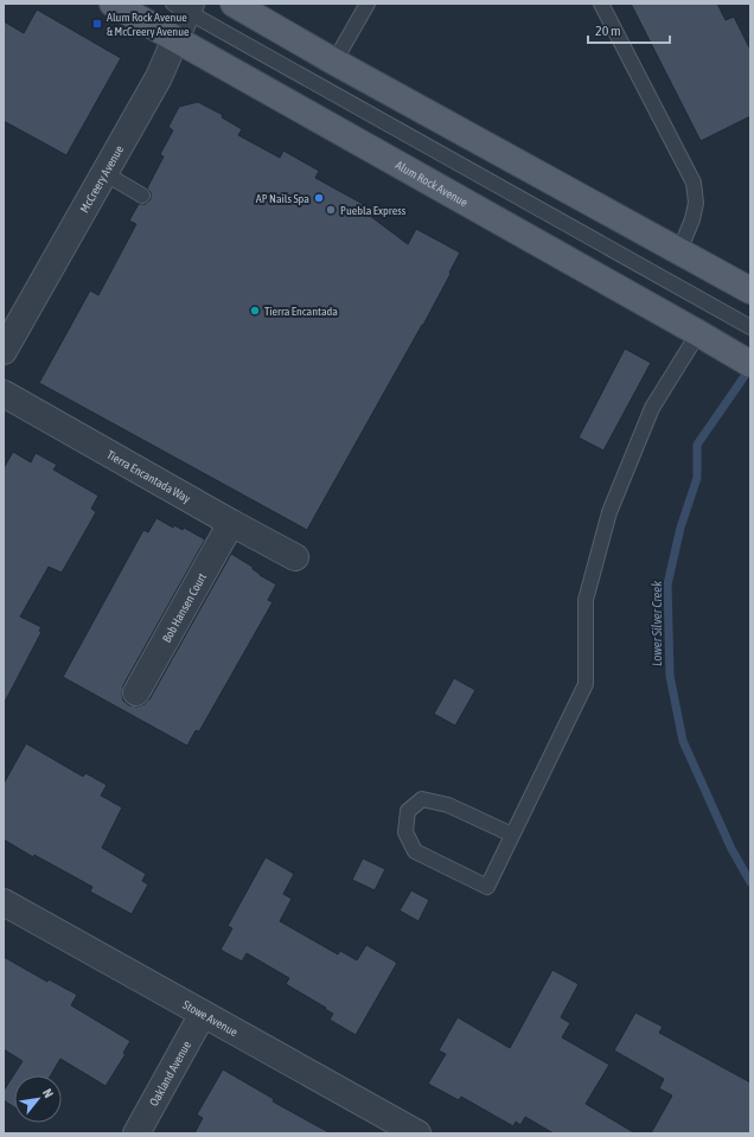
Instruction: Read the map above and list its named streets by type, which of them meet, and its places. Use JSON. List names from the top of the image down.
{
  "streets": {
    "main road": ["Alum Rock Avenue"],
    "street": [
      "McCreery Avenue",
      "Tierra Encantada Way",
      "Bob Hansen Court",
      "Stowe Avenue",
      "Oakland Avenue"
    ]
  },
  "crossings": [
    ["McCreery Avenue", "Alum Rock Avenue"],
    ["Tierra Encantada Way", "Bob Hansen Court"],
    ["Stowe Avenue", "Oakland Avenue"]
  ],
  "water": ["Lower Silver Creek"],
  "places": {
    "transit": ["Alum Rock Avenue & McCreery Avenue"],
    "other": ["AP Nails Spa", "Puebla Express", "Tierra Encantada"]
  },
  "scale_bar": "20 m",
  "north": "top right"
}
